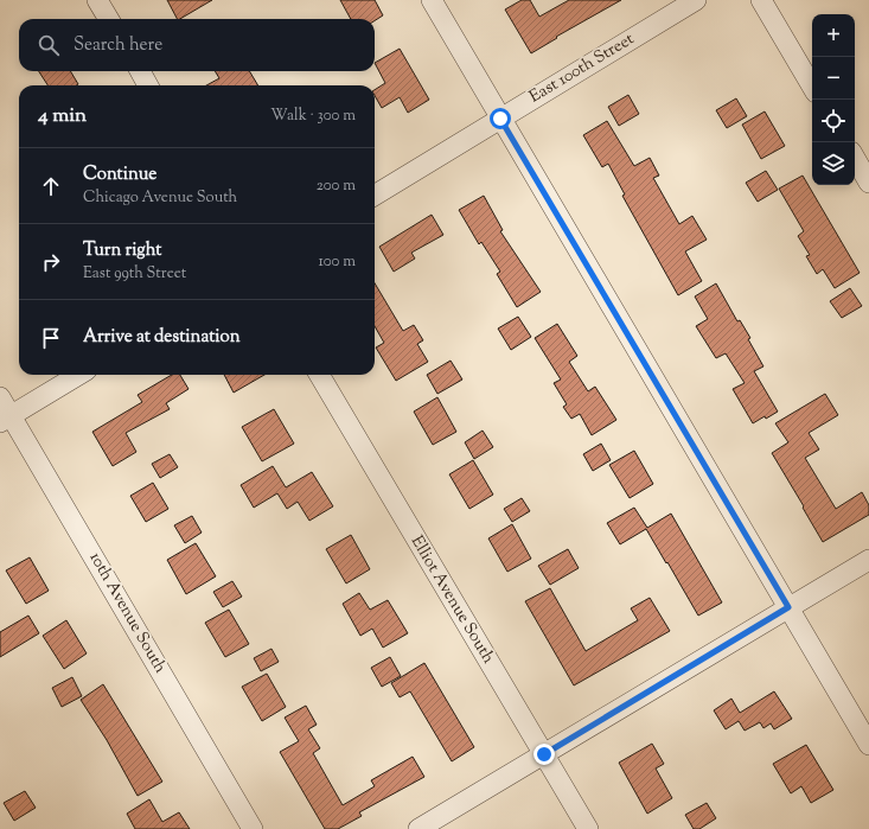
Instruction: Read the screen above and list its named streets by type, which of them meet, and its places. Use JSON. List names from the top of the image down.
{
  "streets": {
    "street": ["East 100th Street", "Elliot Avenue South", "10th Avenue South"]
  },
  "page": {
    "map_buttons": ["+", "−"],
    "search": "Search here",
    "heading": ["4 min", "Walk · 300 m"],
    "list": [
      ["Continue", "Chicago Avenue South", "200 m"],
      ["Turn right", "East 99th Street", "100 m"],
      "Arrive at destination"
    ]
  }
}
